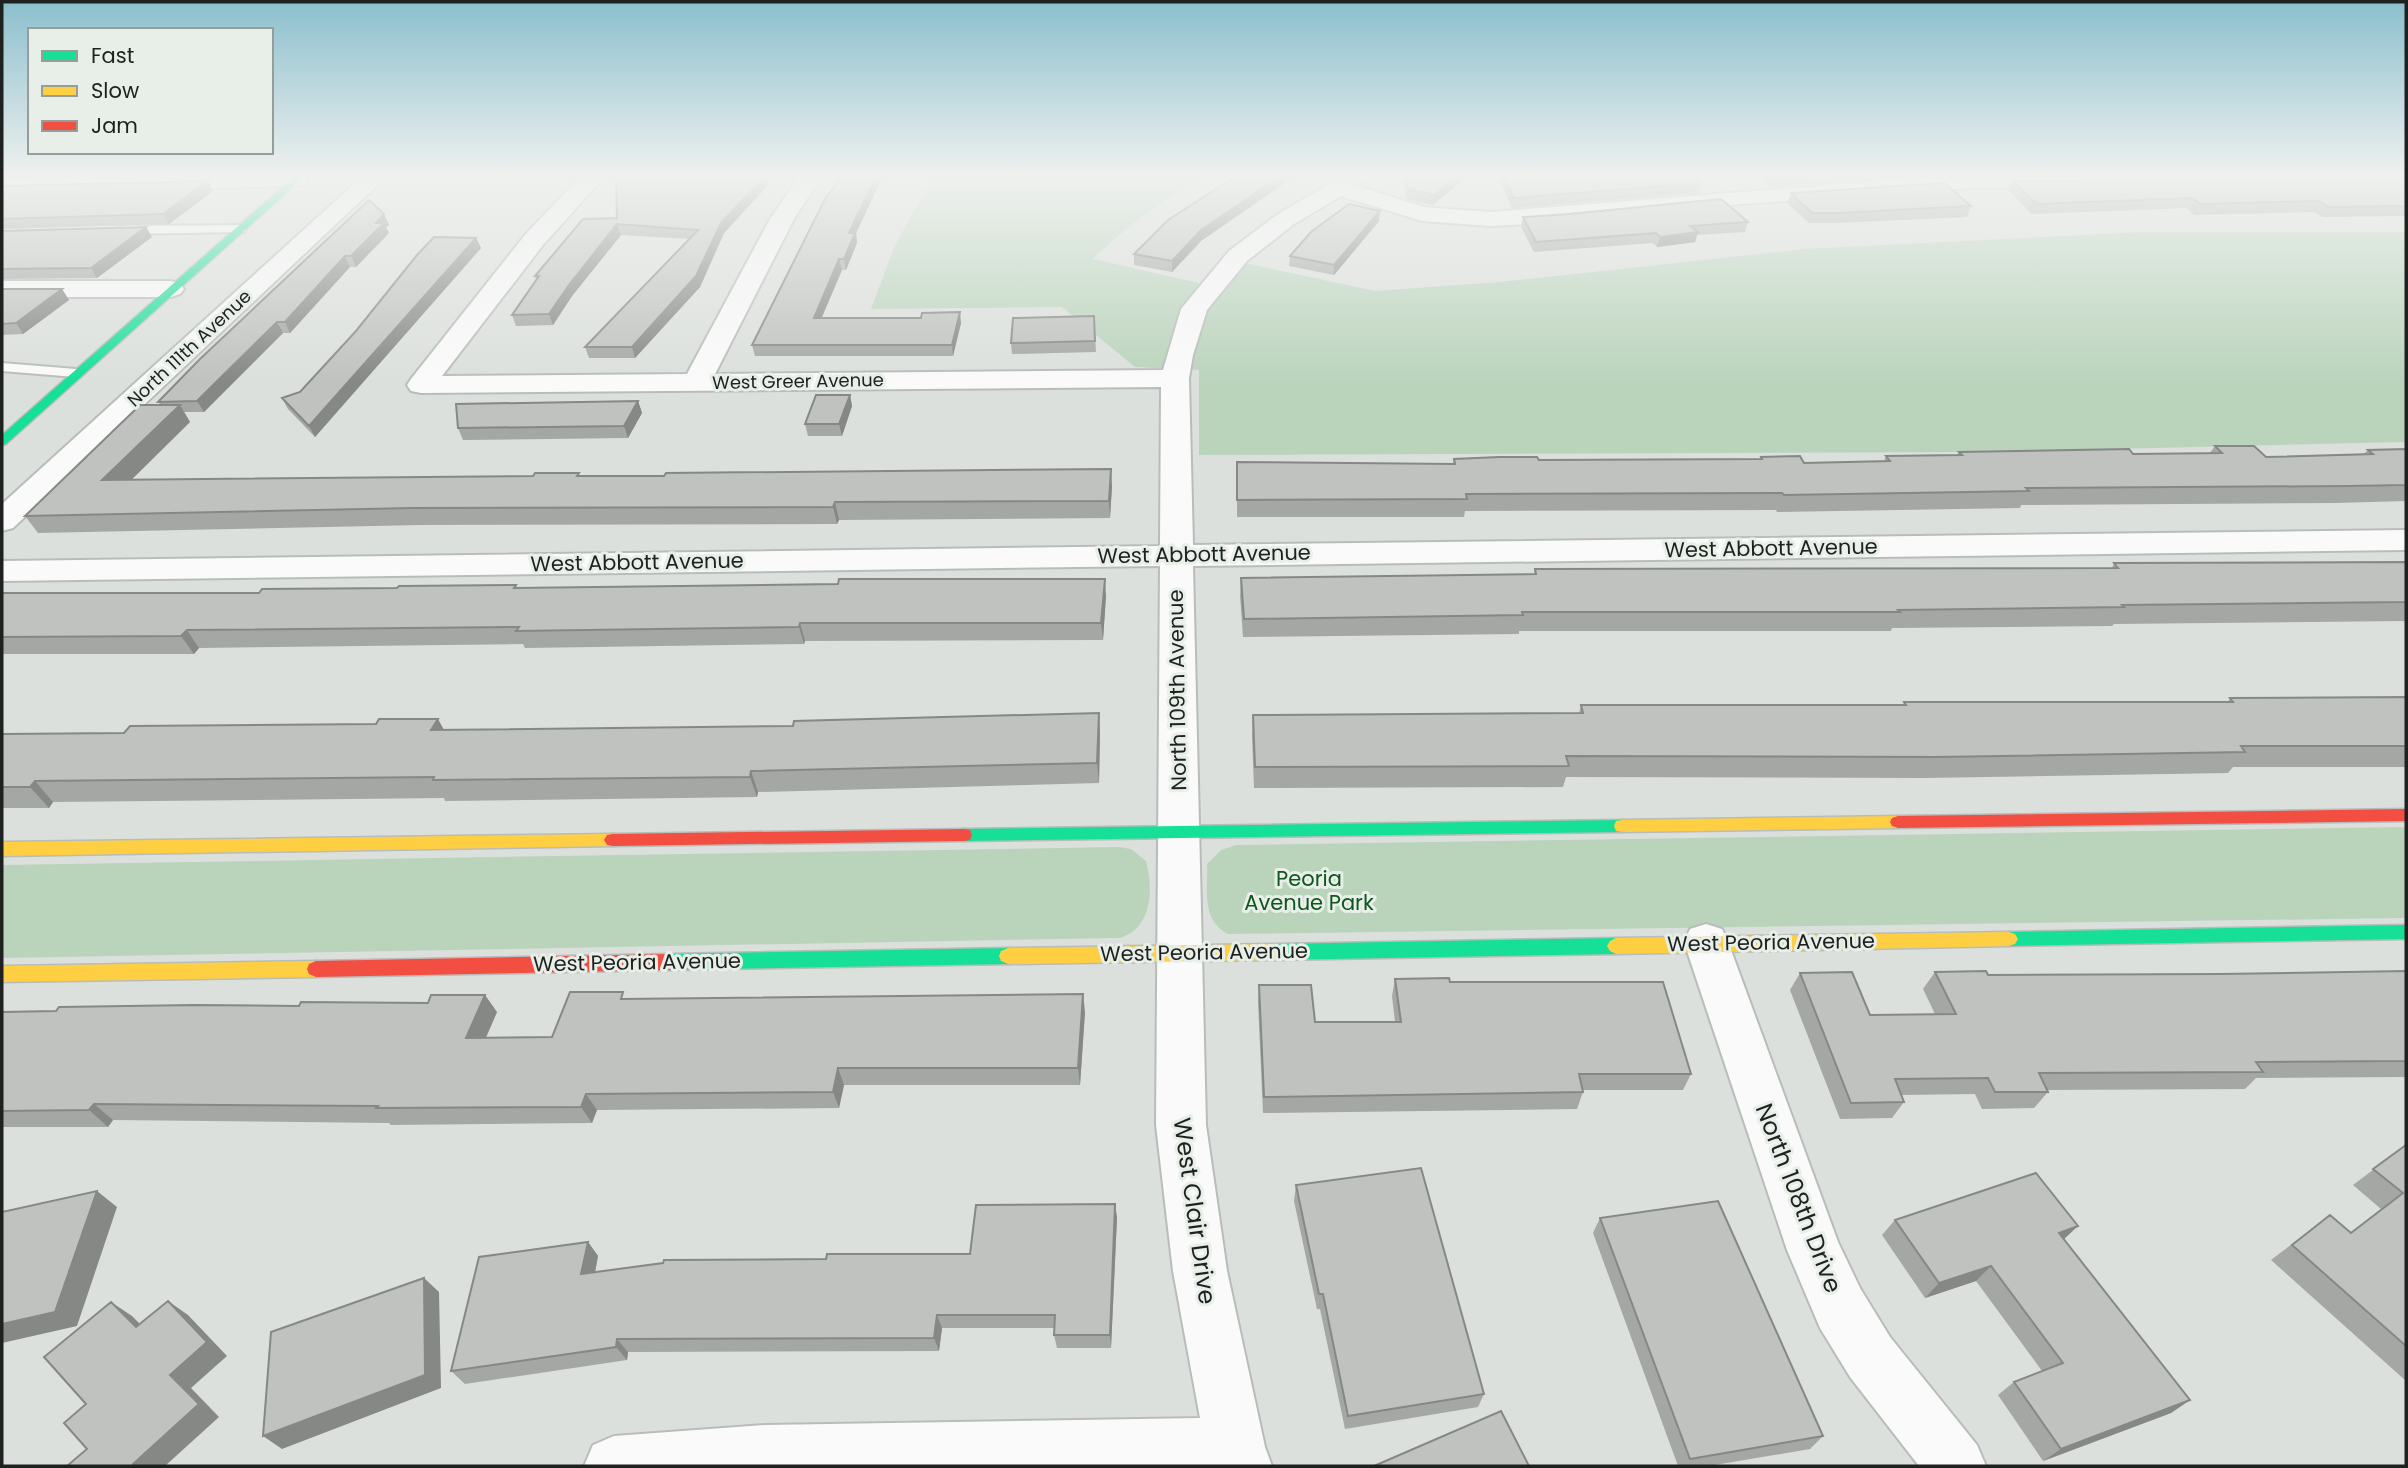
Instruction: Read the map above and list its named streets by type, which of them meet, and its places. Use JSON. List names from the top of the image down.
{
  "streets": {
    "street": [
      "North 111th Avenue",
      "West Greer Avenue",
      "West Abbott Avenue",
      "North 109th Avenue",
      "West Peoria Avenue",
      "North 108th Drive",
      "West Clair Drive"
    ]
  },
  "crossings": [
    ["West Greer Avenue", "North 109th Avenue"],
    ["West Abbott Avenue", "North 109th Avenue"],
    ["North 109th Avenue", "West Peoria Avenue"],
    ["North 109th Avenue", "West Clair Drive"],
    ["West Peoria Avenue", "North 108th Drive"],
    ["West Peoria Avenue", "West Clair Drive"]
  ],
  "parks": ["Peoria Avenue Park"],
  "legend": ["Fast", "Slow", "Jam"]
}
